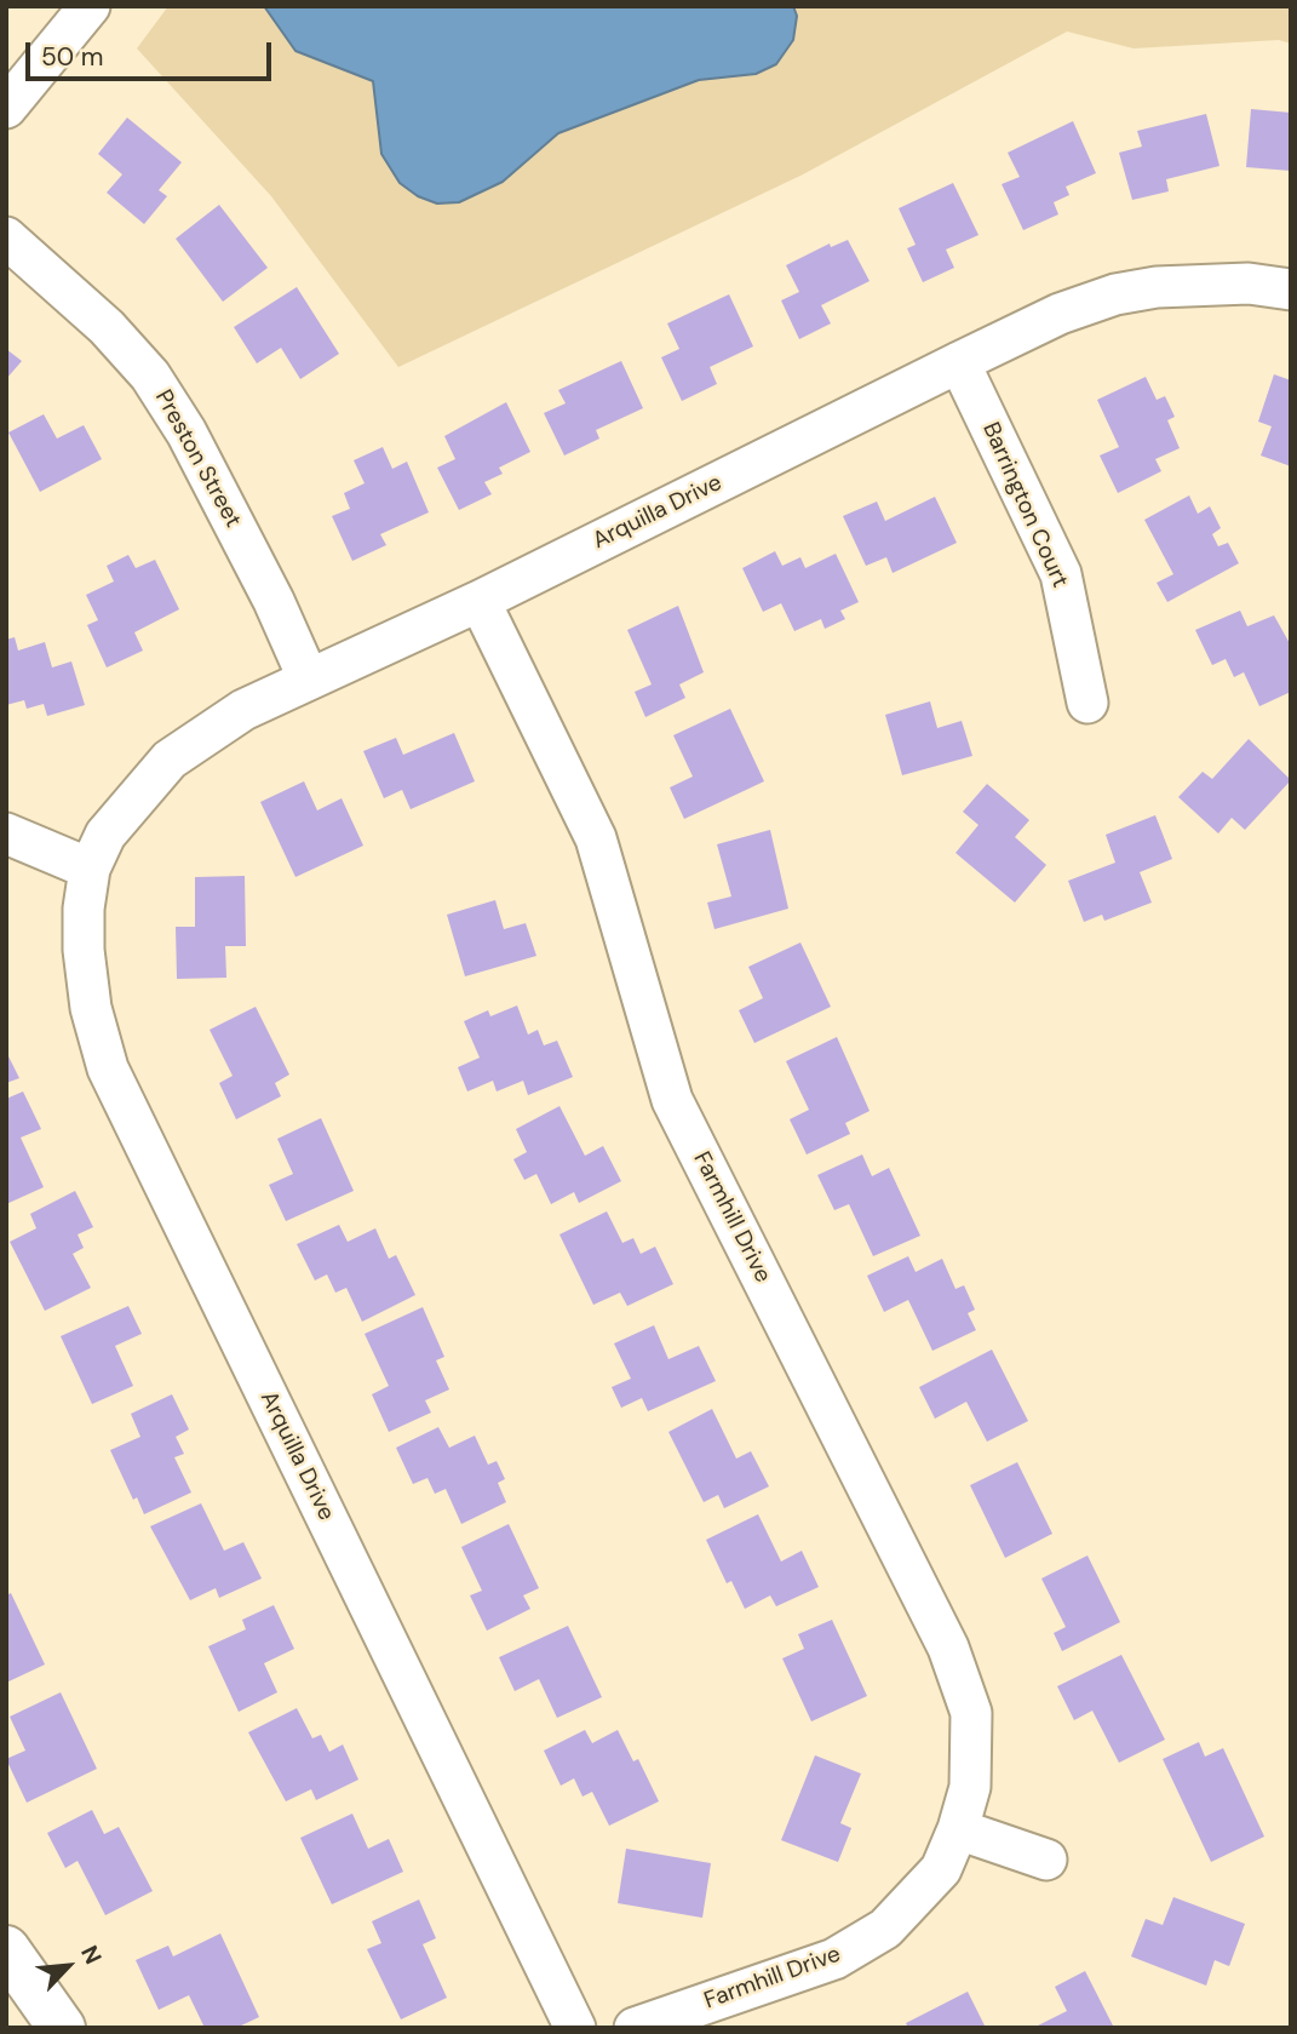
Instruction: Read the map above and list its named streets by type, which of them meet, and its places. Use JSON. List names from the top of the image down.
{
  "streets": {
    "street": [
      "Preston Street",
      "Barrington Court",
      "Arquilla Drive",
      "Farmhill Drive"
    ]
  },
  "crossings": [
    ["Preston Street", "Arquilla Drive"],
    ["Barrington Court", "Arquilla Drive"],
    ["Arquilla Drive", "Farmhill Drive"]
  ],
  "scale_bar": "50 m",
  "north": "top right"
}
